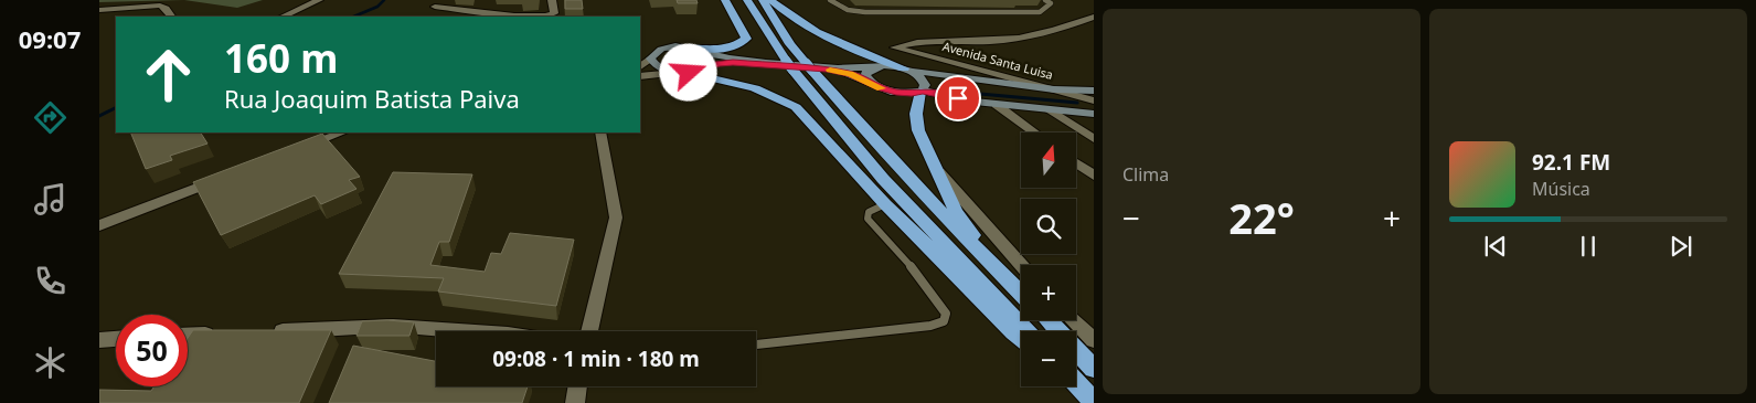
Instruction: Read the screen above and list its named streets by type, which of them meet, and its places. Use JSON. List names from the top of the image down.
{
  "streets": {
    "street": ["Avenida Santa Luisa"]
  },
  "north": "top",
  "page": {
    "tabs": "09:07",
    "tile": "Clima",
    "turn": ["160 m", "Rua Joaquim Batista Paiva"],
    "map_buttons": ["+", "−"],
    "song": ["92.1 FM", "Música"],
    "heat": ["−", "22°", "+"],
    "limit": "50",
    "trip": "09:08 · 1 min · 180 m"
  }
}
